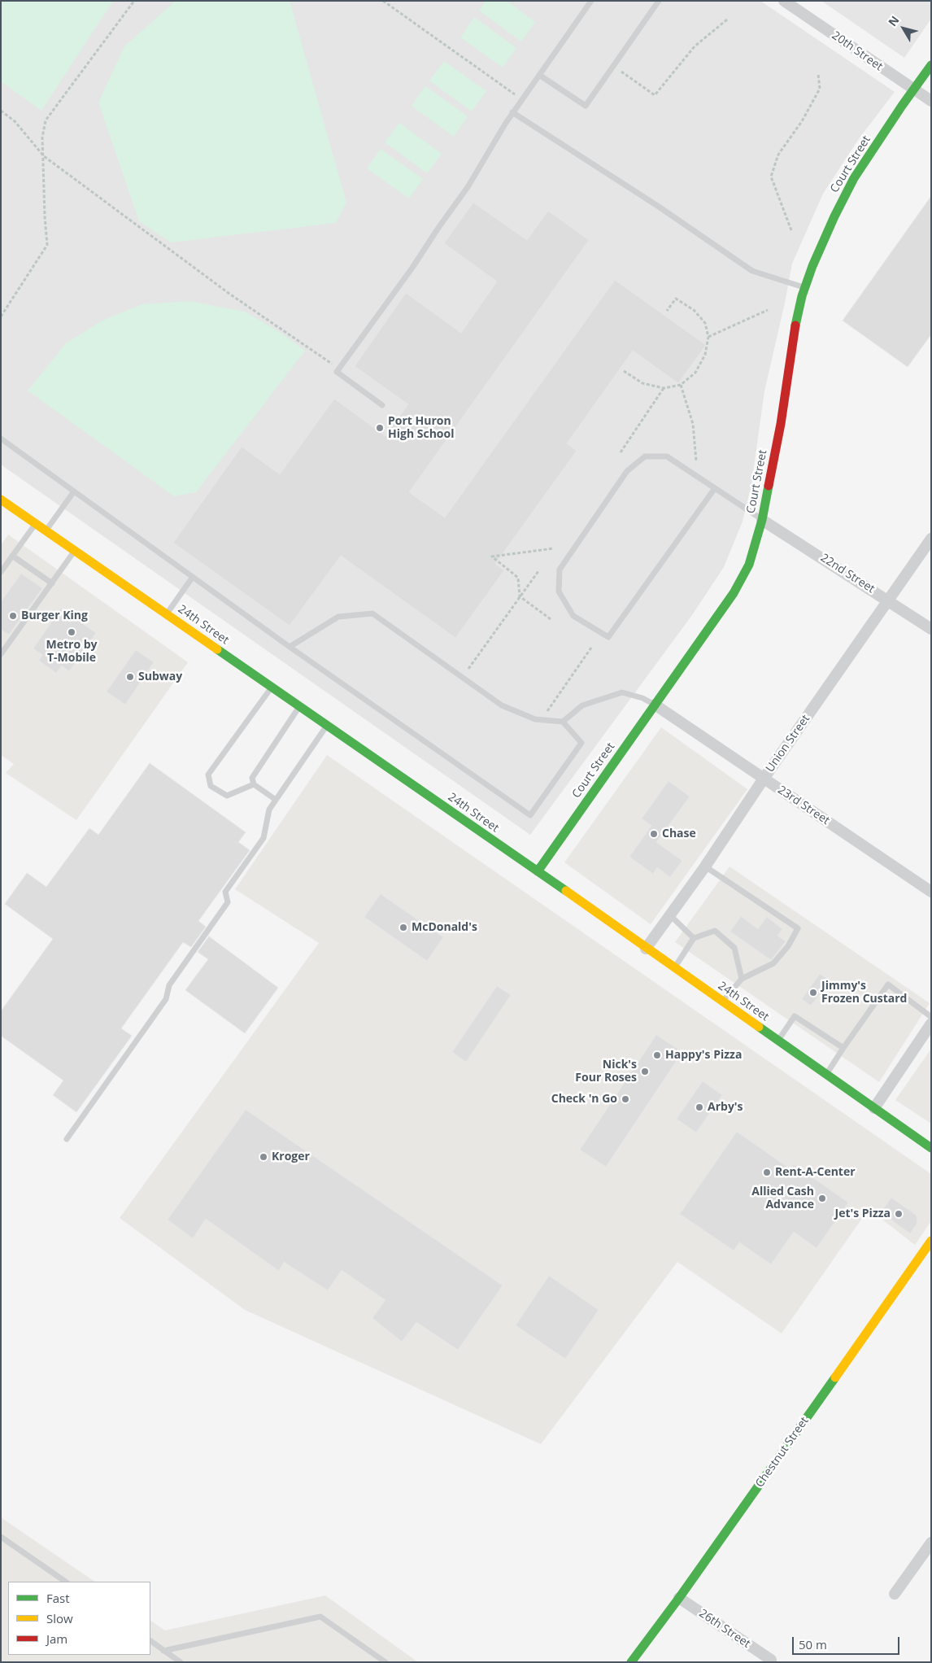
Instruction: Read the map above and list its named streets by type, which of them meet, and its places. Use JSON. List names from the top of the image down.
{
  "streets": {
    "street": [
      "20th Street",
      "Court Street",
      "22nd Street",
      "24th Street",
      "Union Street",
      "23rd Street",
      "Chestnut Street",
      "26th Street"
    ]
  },
  "crossings": [
    ["20th Street", "Court Street"],
    ["Court Street", "22nd Street"],
    ["Court Street", "24th Street"],
    ["Court Street", "23rd Street"],
    ["22nd Street", "Union Street"],
    ["24th Street", "Union Street"],
    ["Union Street", "23rd Street"],
    ["Chestnut Street", "26th Street"]
  ],
  "places": [
    "Port Huron High School",
    "Burger King",
    "Metro by T-Mobile",
    "Subway",
    "Chase",
    "McDonald's",
    "Jimmy's Frozen Custard",
    "Happy's Pizza",
    "Nick's Four Roses",
    "Check 'n Go",
    "Arby's",
    "Kroger",
    "Rent-A-Center",
    "Allied Cash Advance",
    "Jet's Pizza"
  ],
  "legend": ["Fast", "Slow", "Jam"],
  "scale_bar": "50 m",
  "north": "top left"
}
